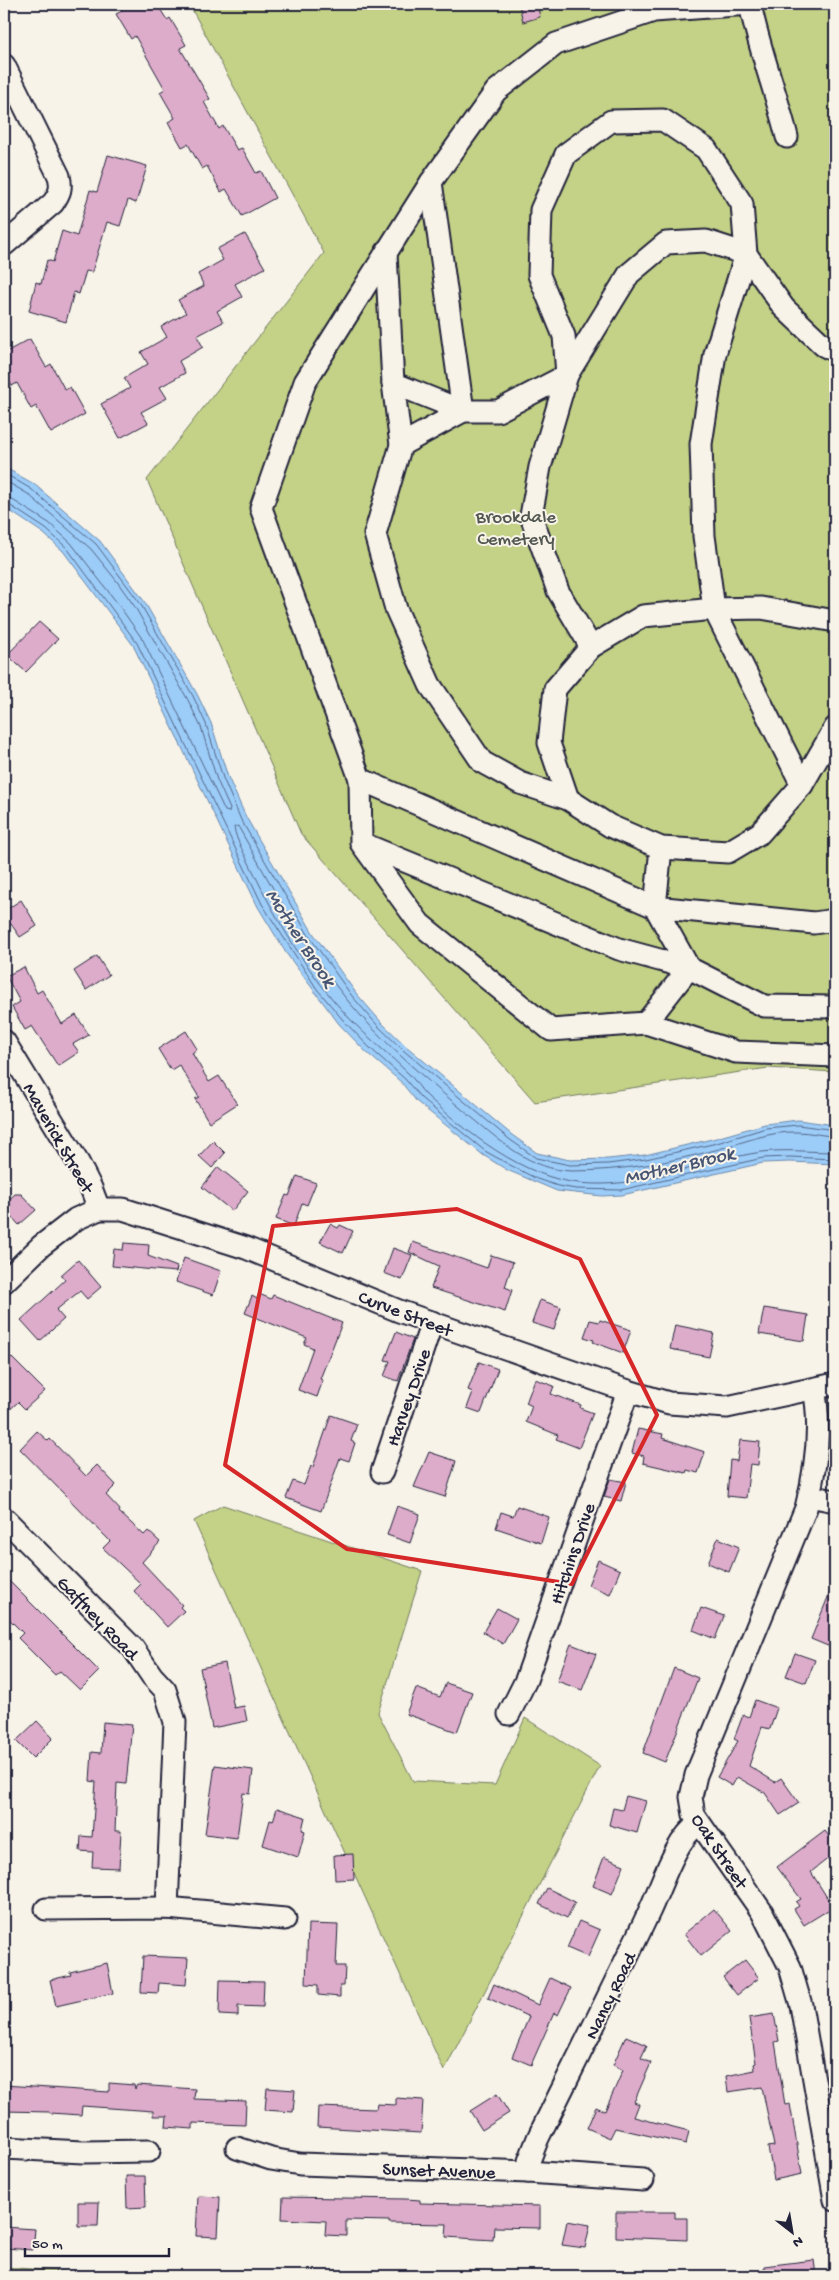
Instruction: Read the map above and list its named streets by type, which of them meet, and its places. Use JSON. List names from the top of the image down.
{
  "streets": {
    "street": [
      "Maverick Street",
      "Curve Street",
      "Harvey Drive",
      "Hitchins Drive",
      "Gaffney Road",
      "Oak Street",
      "Nancy Road",
      "Sunset Avenue"
    ]
  },
  "crossings": [
    ["Maverick Street", "Curve Street"],
    ["Curve Street", "Harvey Drive"],
    ["Curve Street", "Hitchins Drive"],
    ["Curve Street", "Oak Street"],
    ["Oak Street", "Nancy Road"],
    ["Nancy Road", "Sunset Avenue"]
  ],
  "water": ["Mother Brook"],
  "parks": ["Brookdale Cemetery"],
  "scale_bar": "50 m",
  "north": "bottom right"
}
